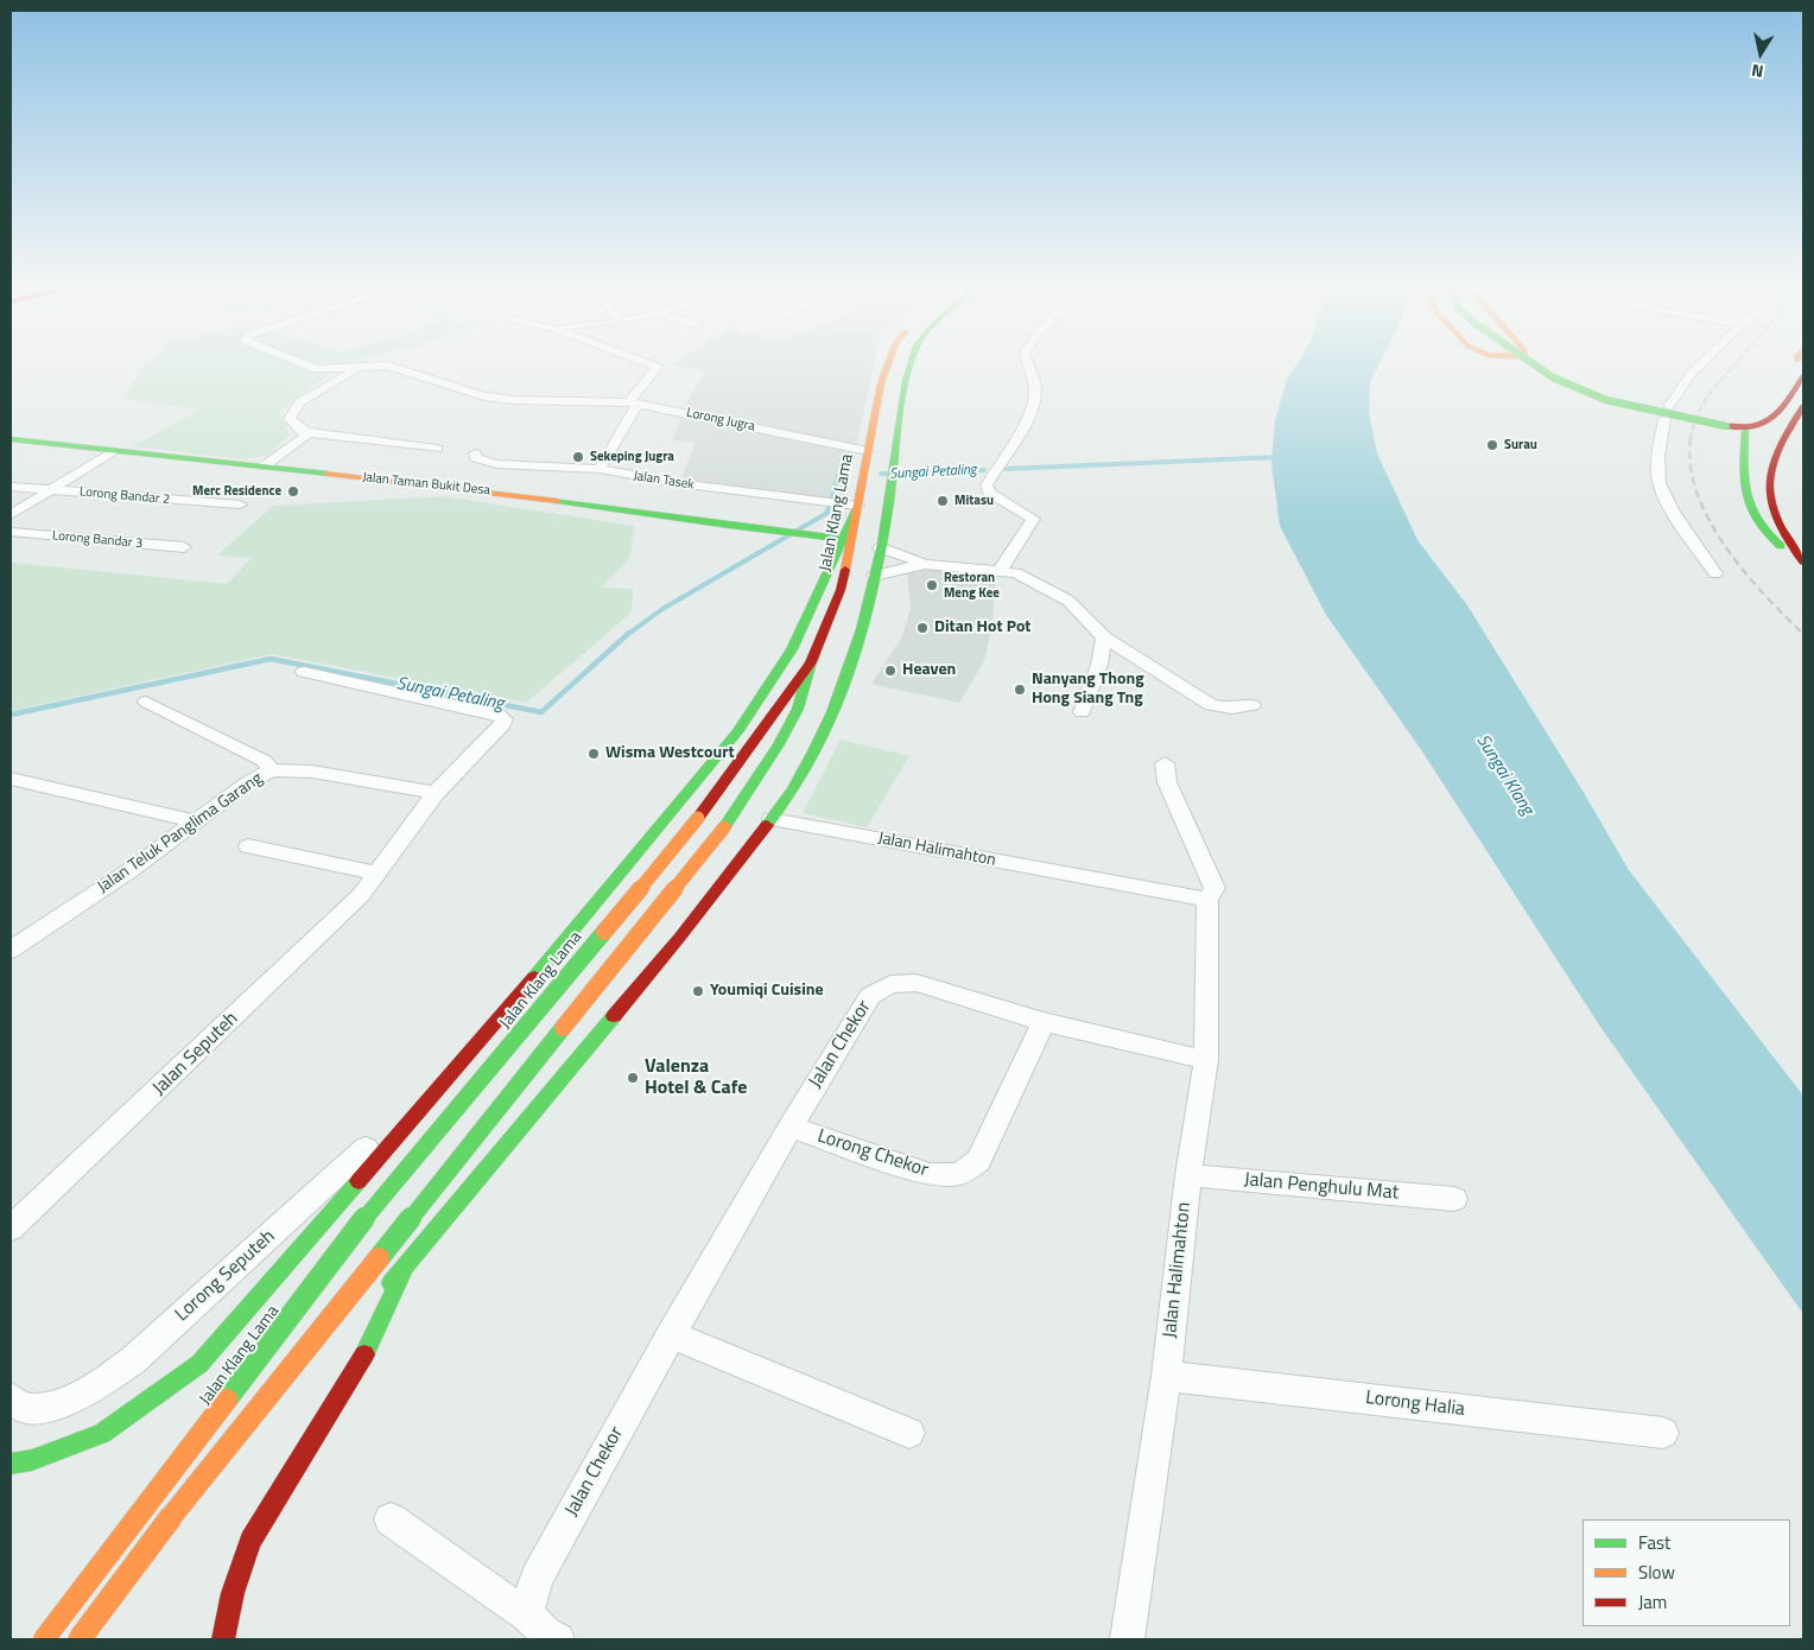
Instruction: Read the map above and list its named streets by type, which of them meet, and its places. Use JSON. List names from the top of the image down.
{
  "streets": {
    "main road": ["Jalan Taman Bukit Desa", "Jalan Klang Lama"],
    "street": [
      "Lorong Jugra",
      "Jalan Tasek",
      "Lorong Bandar 2",
      "Lorong Bandar 3",
      "Jalan Teluk Panglima Garang",
      "Jalan Halimahton",
      "Jalan Chekor",
      "Jalan Seputeh",
      "Lorong Chekor",
      "Jalan Penghulu Mat",
      "Lorong Seputeh",
      "Lorong Halia"
    ]
  },
  "crossings": [
    ["Lorong Jugra", "Jalan Klang Lama"],
    ["Jalan Tasek", "Jalan Klang Lama"],
    ["Jalan Teluk Panglima Garang", "Jalan Seputeh"],
    ["Jalan Halimahton", "Jalan Chekor"],
    ["Jalan Halimahton", "Jalan Penghulu Mat"],
    ["Jalan Halimahton", "Lorong Halia"],
    ["Jalan Chekor", "Lorong Chekor"]
  ],
  "water": ["Sungai Petaling", "Sungai Klang"],
  "places": [
    "Surau",
    "Sekeping Jugra",
    "Merc Residence",
    "Mitasu",
    "Restoran Meng Kee",
    "Ditan Hot Pot",
    "Heaven",
    "Nanyang Thong Hong Siang Tng",
    "Wisma Westcourt",
    "Youmiqi Cuisine",
    "Valenza Hotel & Cafe"
  ],
  "legend": ["Fast", "Slow", "Jam"],
  "north": "bottom"
}
